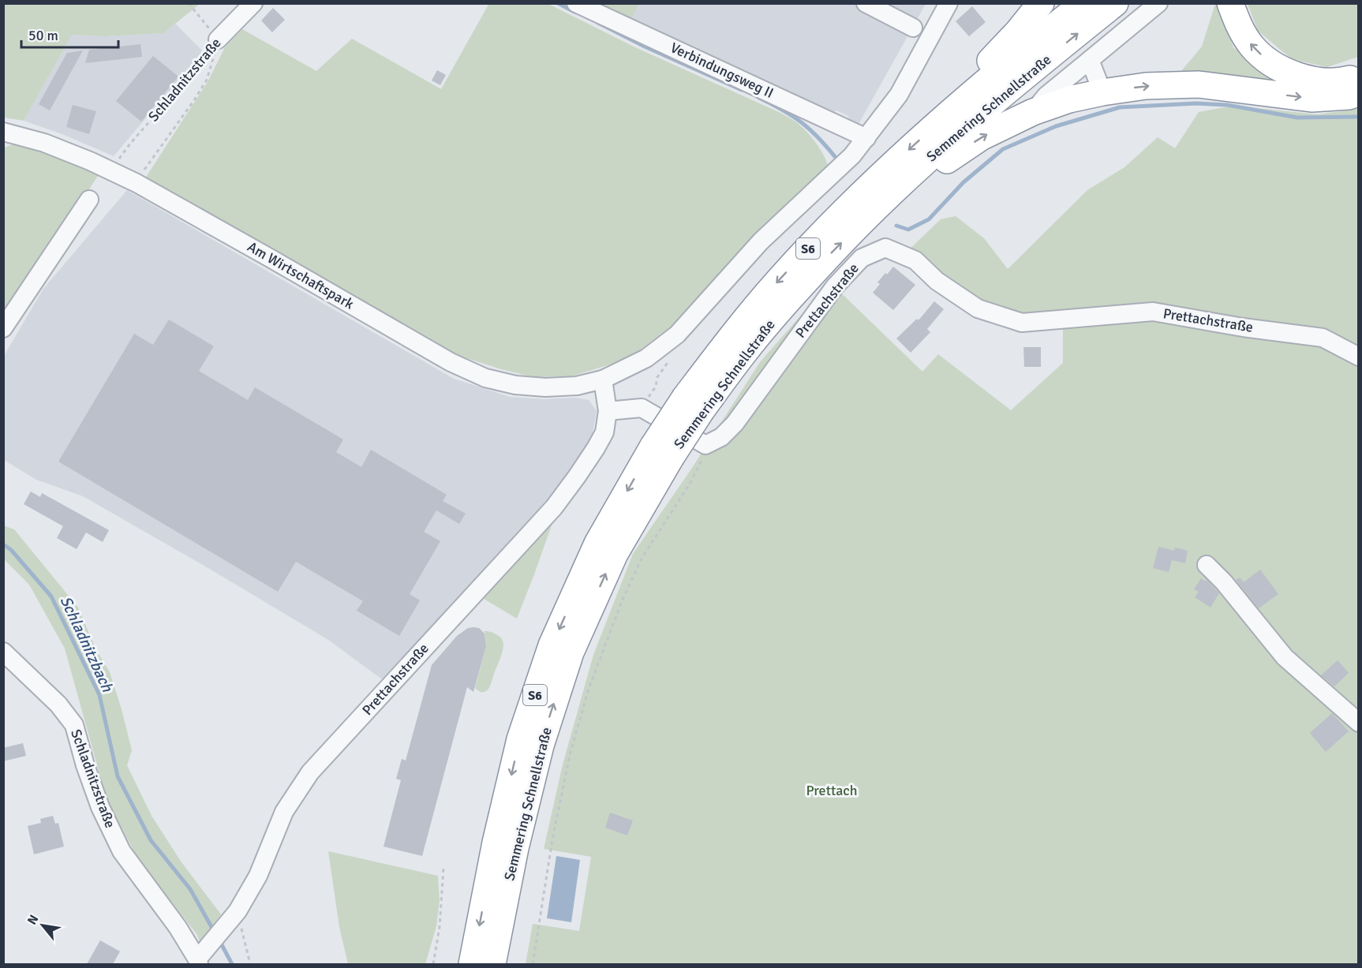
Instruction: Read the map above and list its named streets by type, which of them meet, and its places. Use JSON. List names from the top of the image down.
{
  "streets": {
    "highway": ["Semmering Schnellstraße", "S6"],
    "street": [
      "Verbindungsweg II",
      "Schladnitzstraße",
      "Am Wirtschaftspark",
      "Prettachstraße"
    ]
  },
  "crossings": [
    ["Schladnitzstraße", "Prettachstraße"],
    ["Am Wirtschaftspark", "Prettachstraße"]
  ],
  "water": ["Schladnitzbach"],
  "parks": ["Prettach"],
  "scale_bar": "50 m",
  "north": "top left"
}
